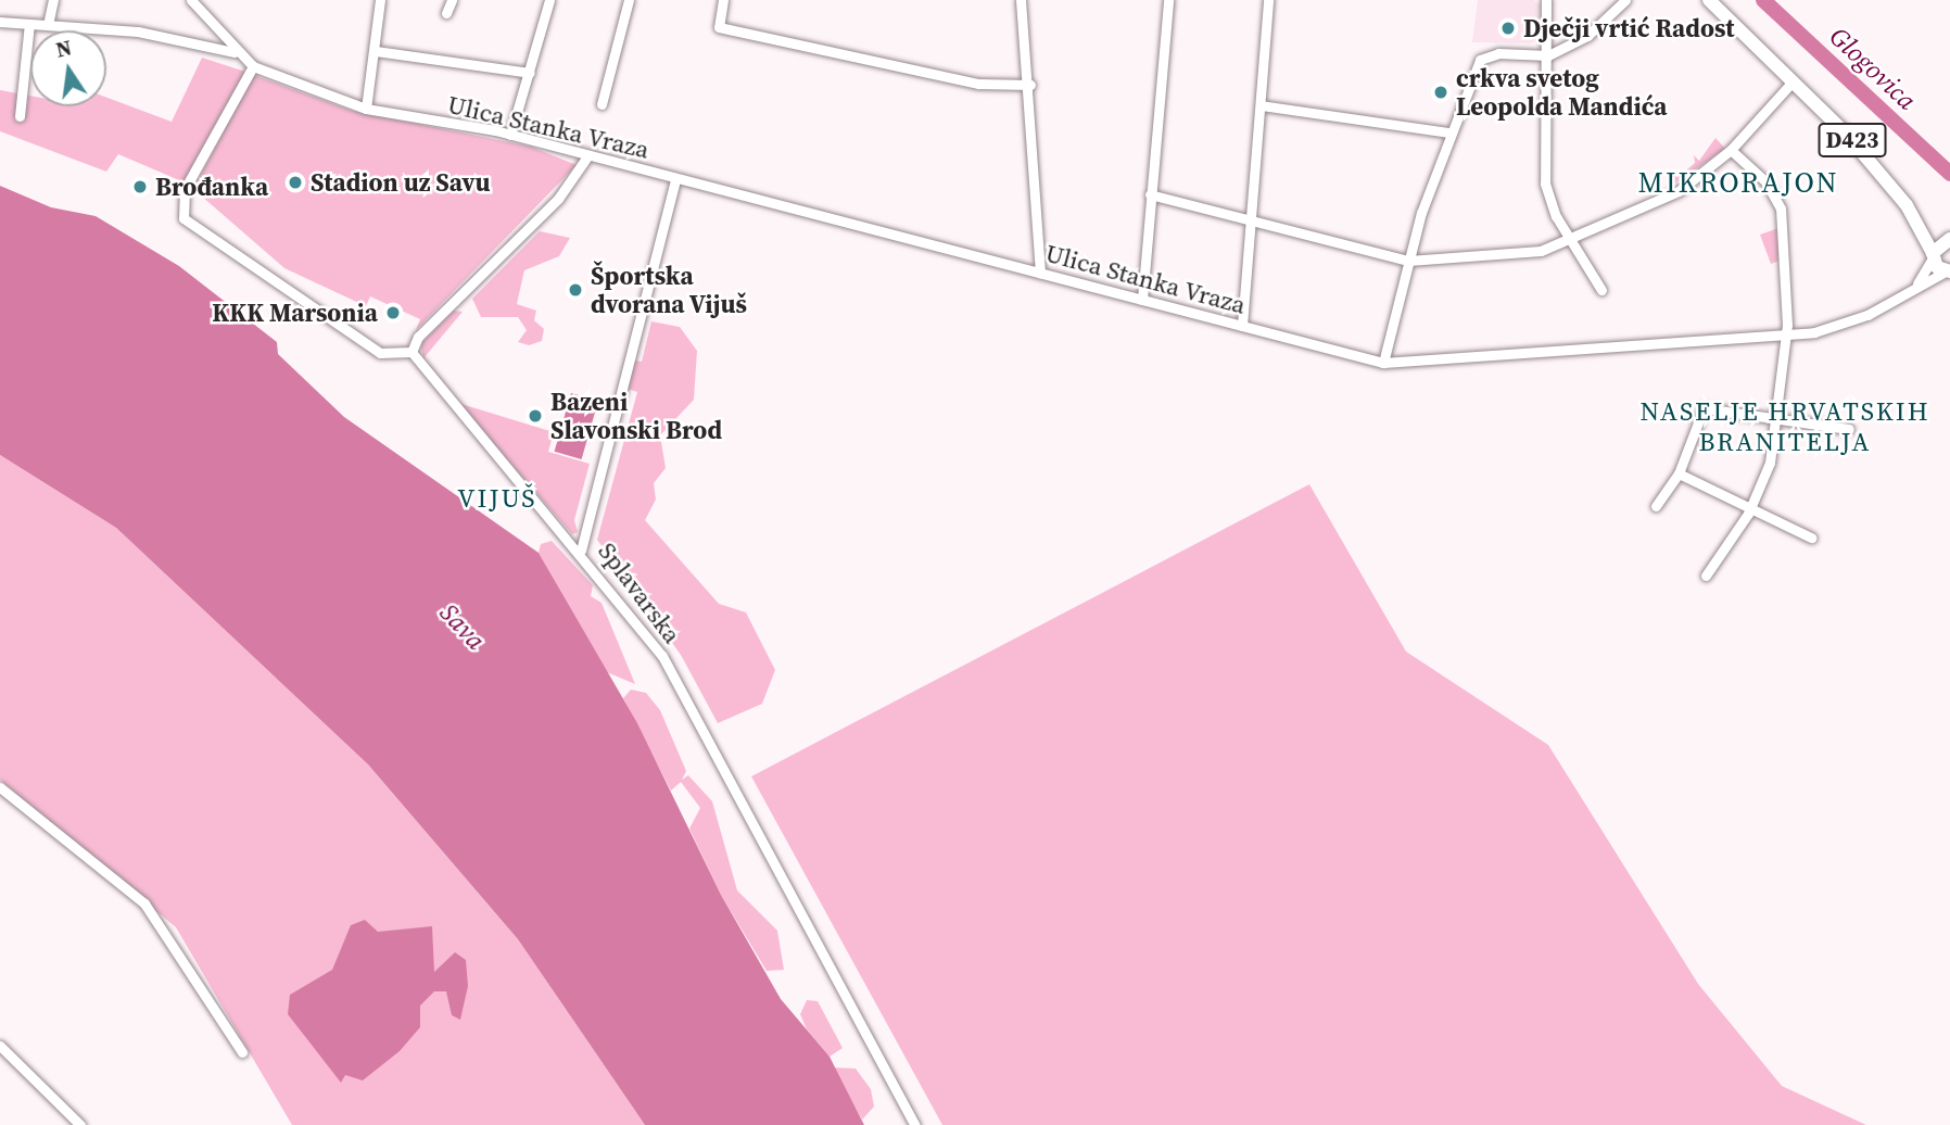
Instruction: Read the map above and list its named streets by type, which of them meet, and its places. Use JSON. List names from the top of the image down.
{
  "streets": {
    "main road": ["D423"],
    "street": ["Ulica Stanka Vraza", "Splavarska"]
  },
  "crossings": [
    ["Ulica Stanka Vraza", "D423"]
  ],
  "districts": ["MIKRORAJON", "NASELJE HRVATSKIH BRANITELJA", "VIJUŠ"],
  "water": ["Glogovica", "Sava"],
  "places": [
    "Dječji vrtić Radost",
    "crkva svetog Leopolda Mandića",
    "Stadion uz Savu",
    "Brođanka",
    "Športska dvorana Vijuš",
    "KKK Marsonia",
    "Bazeni Slavonski Brod"
  ],
  "north": "top"
}
